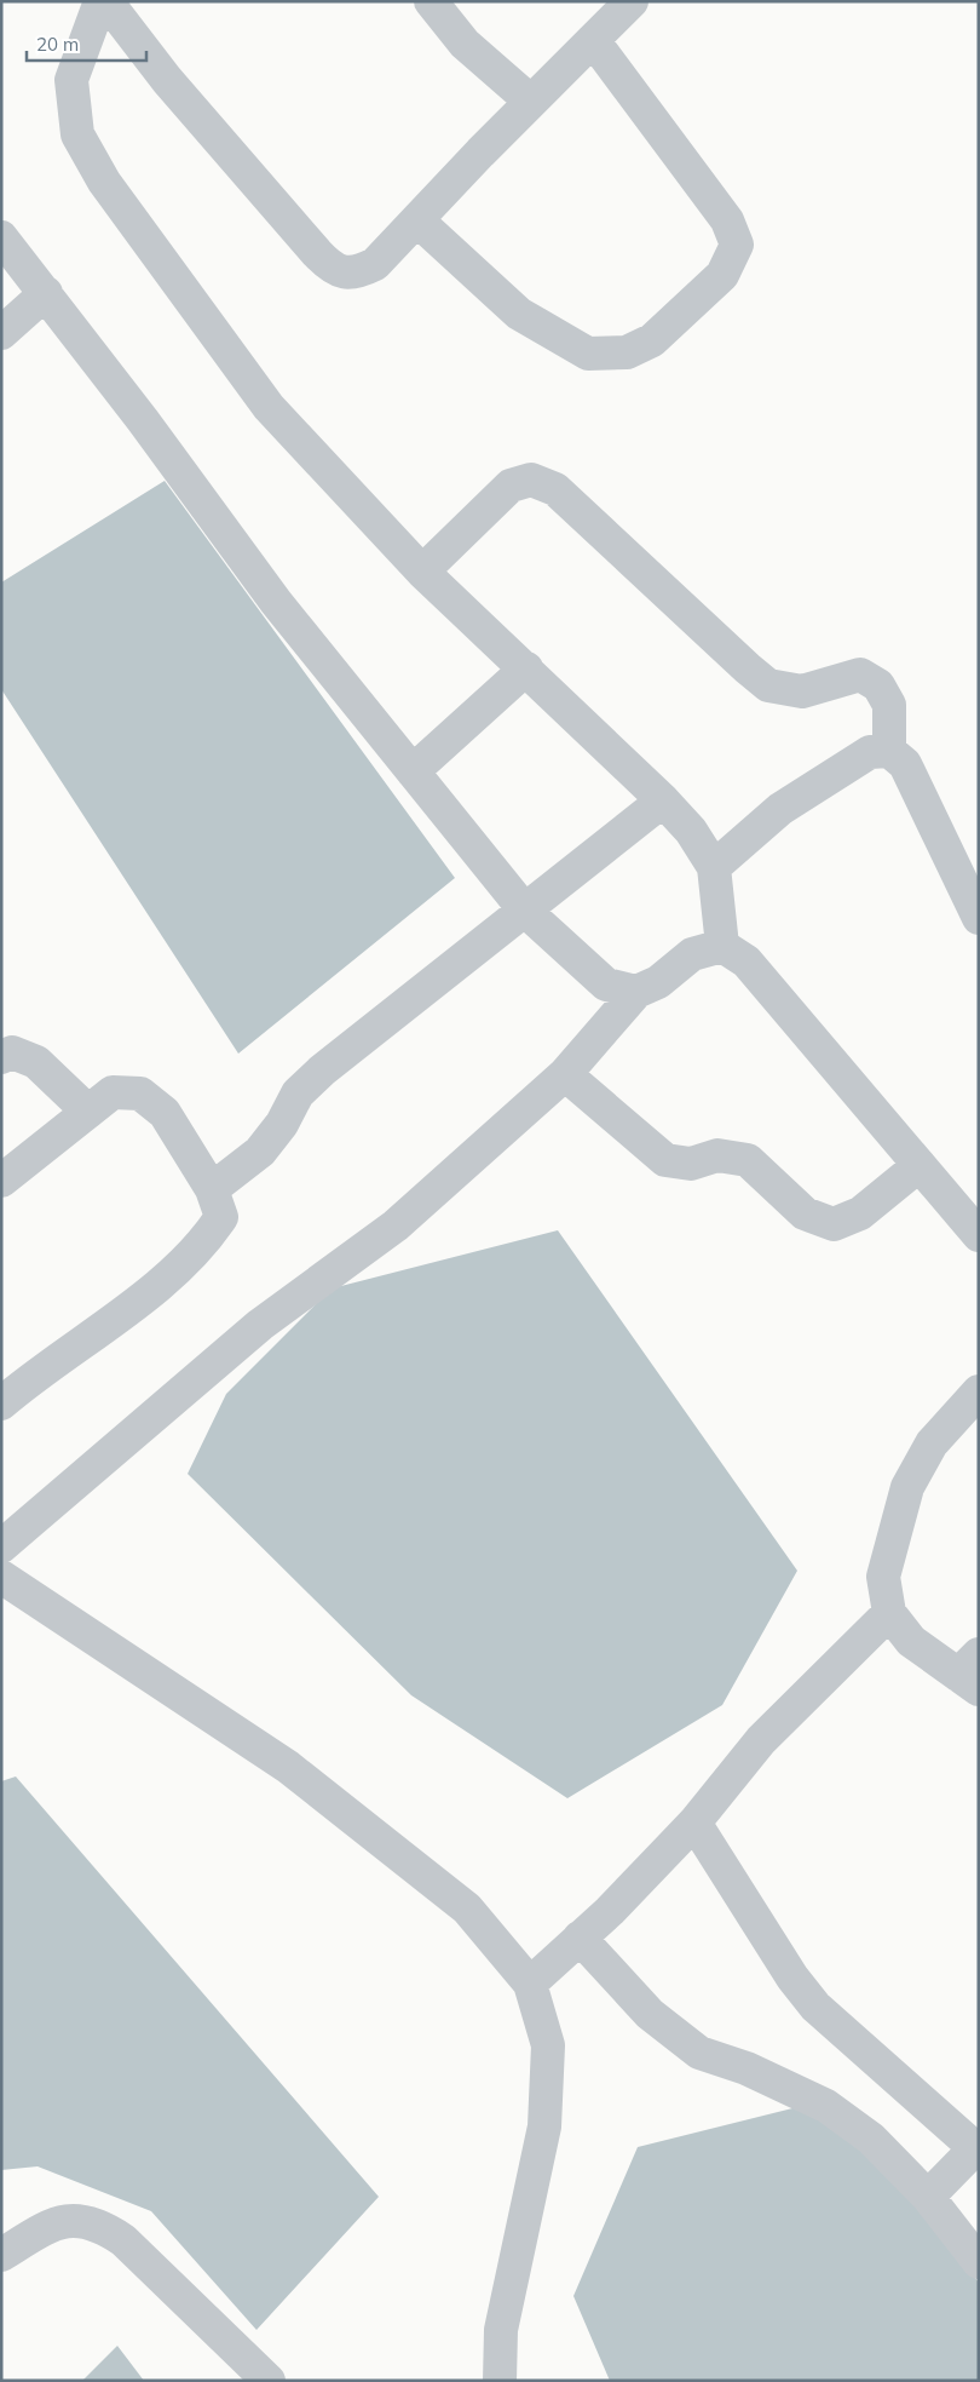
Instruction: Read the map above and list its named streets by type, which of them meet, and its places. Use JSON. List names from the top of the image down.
{
  "scale_bar": "20 m"
}
